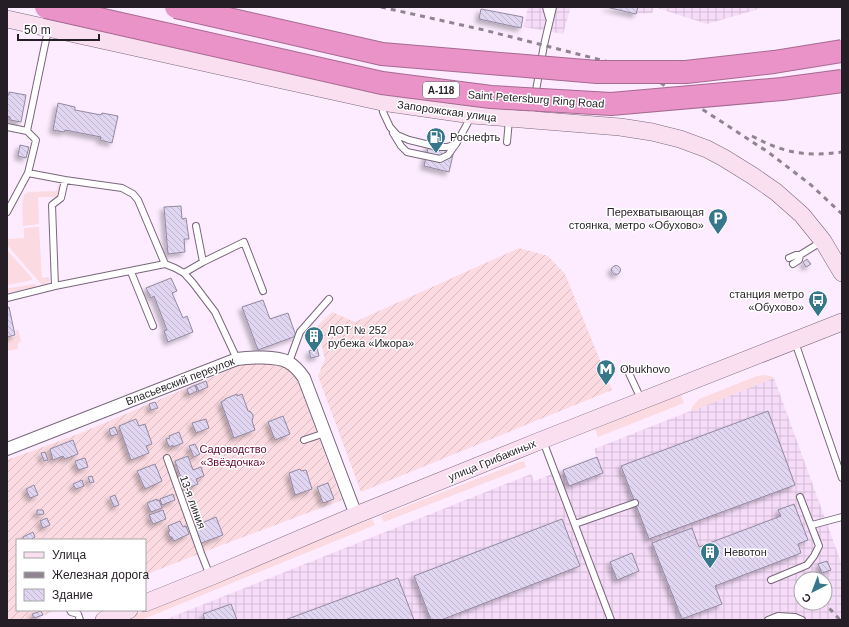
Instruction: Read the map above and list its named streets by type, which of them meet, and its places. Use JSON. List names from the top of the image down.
{
  "streets": {
    "highway": ["А-118", "Saint Petersburg Ring Road"],
    "street": ["Запорожская улица", "Власьевский переулок", "улица Грибакиных"],
    "lane": ["13-я линия"]
  },
  "crossings": [
    ["улица Грибакиных", "13-я линия"]
  ],
  "parks": ["Садоводство «Звёздочка»"],
  "places": {
    "fuel station": ["Роснефть"],
    "parking": ["Перехватывающая стоянка, метро «Обухово»"],
    "bus stop": ["станция метро «Обухово»"],
    "building": ["ДОТ № 252 рубежа «Ижора»", "Невотон"],
    "metro station": ["Obukhovo"]
  },
  "legend": ["Улица", "Железная дорога", "Здание"],
  "scale_bar": "50 m",
  "north": "bottom left"
}
